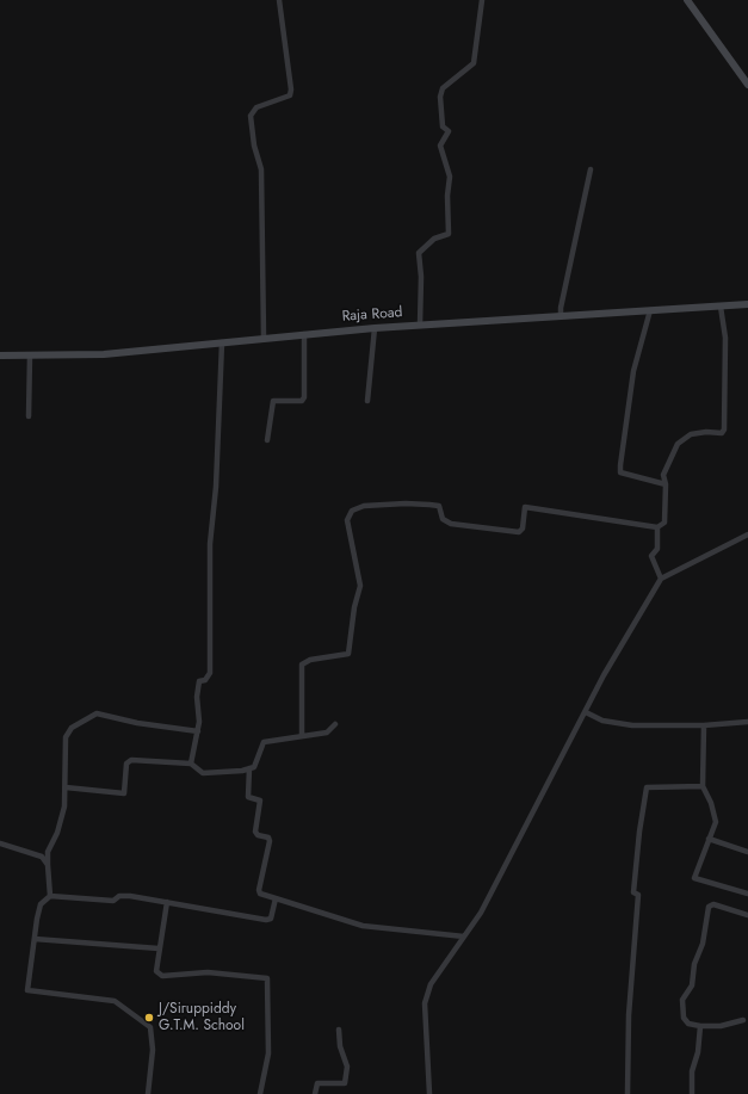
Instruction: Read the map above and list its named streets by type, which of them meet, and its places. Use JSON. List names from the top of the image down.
{
  "streets": {
    "street": ["Raja Road"]
  },
  "places": ["J/Siruppiddy G.T.M. School"]
}
